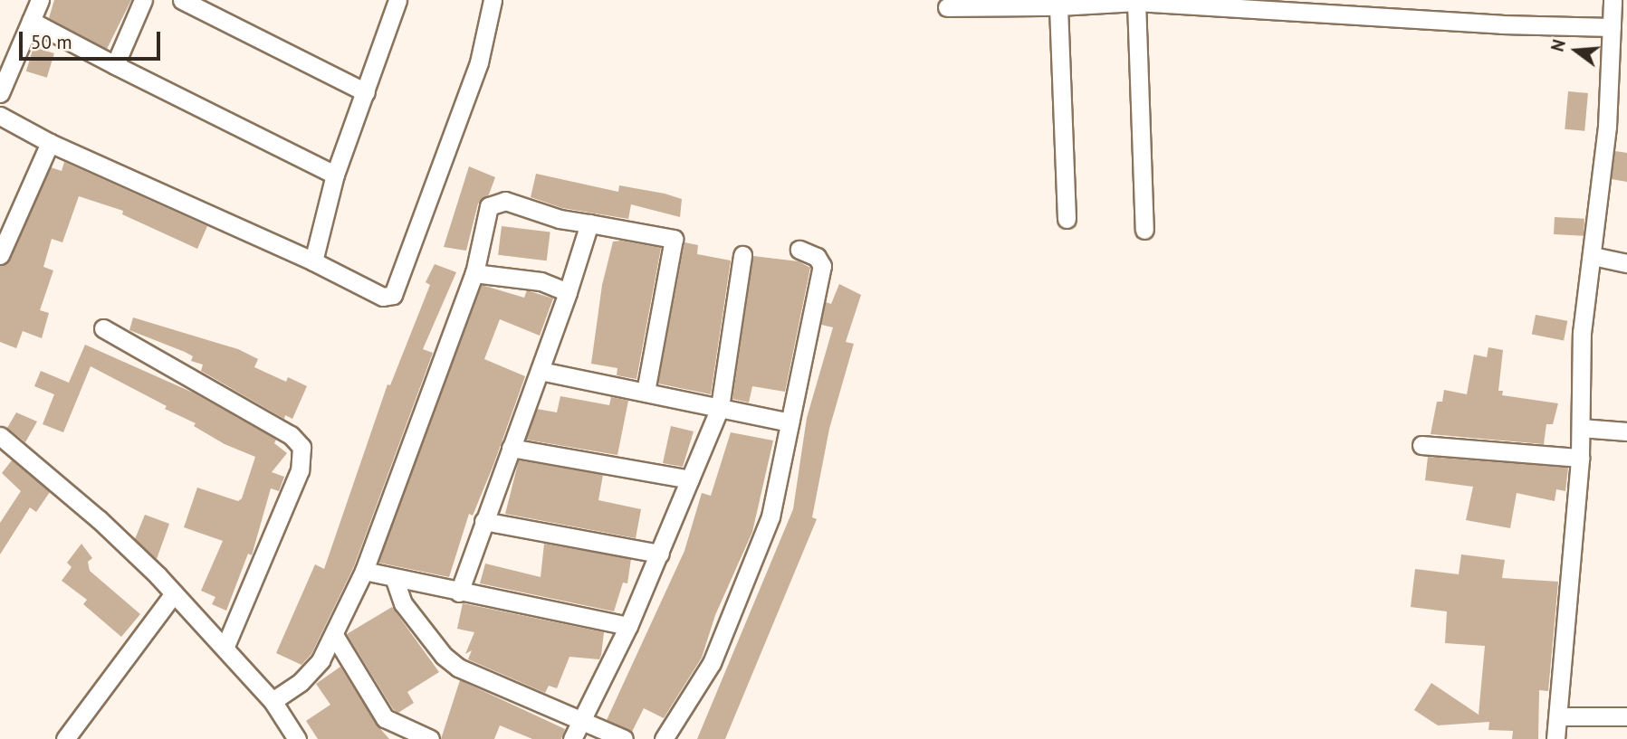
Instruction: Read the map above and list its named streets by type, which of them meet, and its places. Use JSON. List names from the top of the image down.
{
  "scale_bar": "50 m",
  "north": "left"
}
